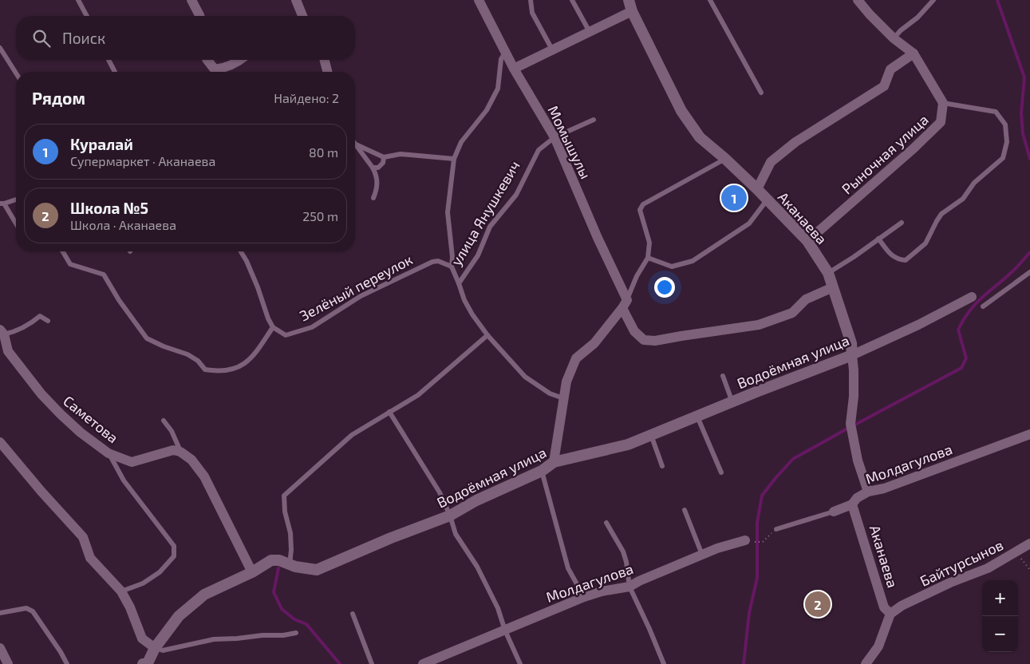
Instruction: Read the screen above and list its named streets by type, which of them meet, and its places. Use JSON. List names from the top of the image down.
{
  "streets": {
    "street": [
      "Момышулы",
      "Рыночная улица",
      "Аканаева",
      "Водоёмная улица",
      "Саметова",
      "Молдагулова",
      "Байтурсынов"
    ],
    "lane": ["улица Янушкевич", "Зелёный переулок"]
  },
  "crossings": [
    ["Момышулы", "улица Янушкевич"],
    ["Рыночная улица", "Аканаева"],
    ["Аканаева", "Водоёмная улица"],
    ["Аканаева", "Молдагулова"],
    ["Аканаева", "Байтурсынов"]
  ],
  "page": {
    "search": "Поиск",
    "heading": ["Рядом", "Найдено: 2"],
    "list": [
      {
        "mark": "1",
        "name": "Куралай",
        "note": "Супермаркет · Аканаева",
        "value": "80 m"
      },
      {
        "mark": "2",
        "name": "Школа №5",
        "note": "Школа · Аканаева",
        "value": "250 m"
      }
    ],
    "pins": ["1", "2"],
    "map_buttons": ["+", "−"]
  }
}
